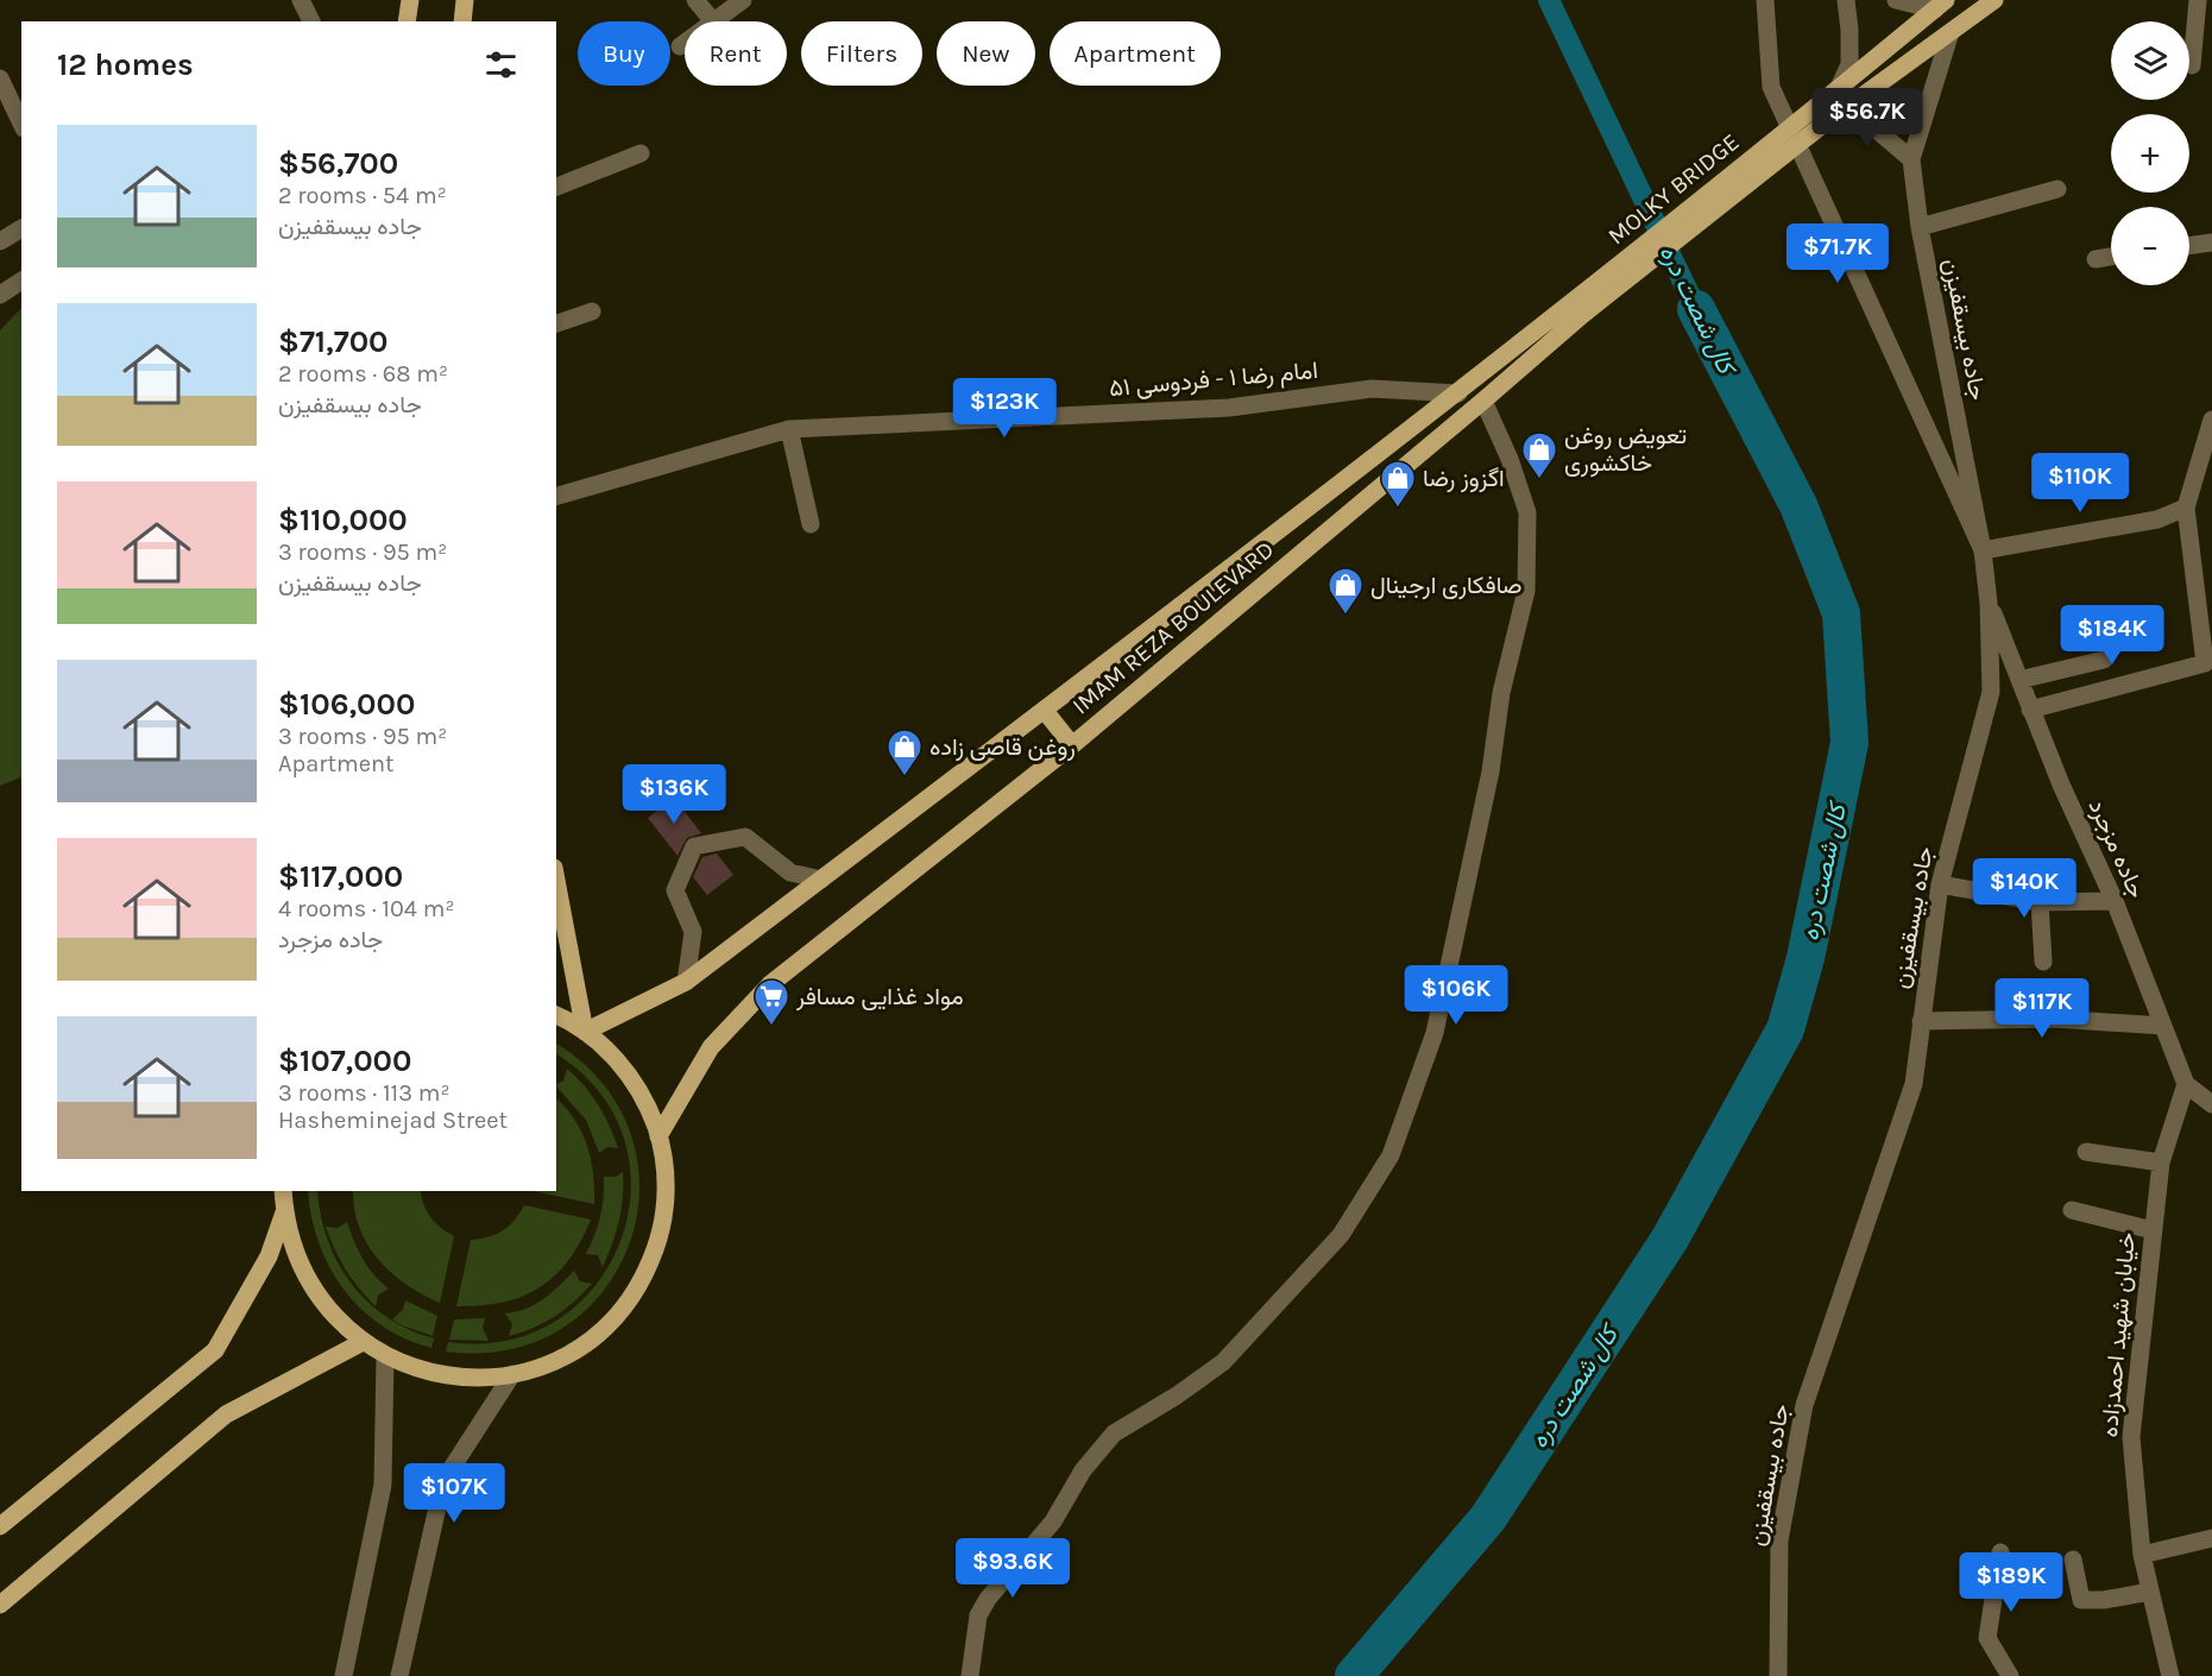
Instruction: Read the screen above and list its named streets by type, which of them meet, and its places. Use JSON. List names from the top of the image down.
{
  "streets": {
    "main road": ["MOLKY BRIDGE", "IMAM REZA BOULEVARD"],
    "street": [
      "جاده بیسقفیزن",
      "امام رضا ۱ - فردوسی ۵۱",
      "جاده مزجرد",
      "خیابان شهید احمدزاده"
    ]
  },
  "crossings": [
    ["MOLKY BRIDGE", "IMAM REZA BOULEVARD"],
    ["جاده بیسقفیزن", "جاده مزجرد"],
    ["امام رضا ۱ - فردوسی ۵۱", "IMAM REZA BOULEVARD"],
    ["جاده مزجرد", "خیابان شهید احمدزاده"]
  ],
  "water": ["کال شصت دره"],
  "places": {
    "shop": [
      "تعویض روغن خاکشوری",
      "اگزوز رضا",
      "صافکاری ارجینال",
      "روغن قاصی زاده"
    ],
    "supermarket": ["مواد غذایی مسافر"]
  },
  "page": {
    "map_buttons": ["+", "−"],
    "chip": [
      "Buy",
      "Rent",
      "Filters",
      "New",
      "Apartment"
    ],
    "heading": "12 homes",
    "price": [
      "$56.7K",
      "$71.7K",
      "$123K",
      "$110K",
      "$184K",
      "$136K",
      "$140K",
      "$106K",
      "$117K",
      "$107K",
      "$93.6K",
      "$189K"
    ],
    "list": [
      {
        "name": "$56,700",
        "note": "2 rooms · 54 m² · جاده بیسقفیزن"
      },
      {
        "name": "$71,700",
        "note": "2 rooms · 68 m² · جاده بیسقفیزن"
      },
      {
        "name": "$110,000",
        "note": "3 rooms · 95 m² · جاده بیسقفیزن"
      },
      {
        "name": "$106,000",
        "note": "3 rooms · 95 m² · Apartment"
      },
      {
        "name": "$117,000",
        "note": "4 rooms · 104 m² · جاده مزجرد"
      },
      {
        "name": "$107,000",
        "note": "3 rooms · 113 m² · Hasheminejad Street"
      }
    ]
  }
}
